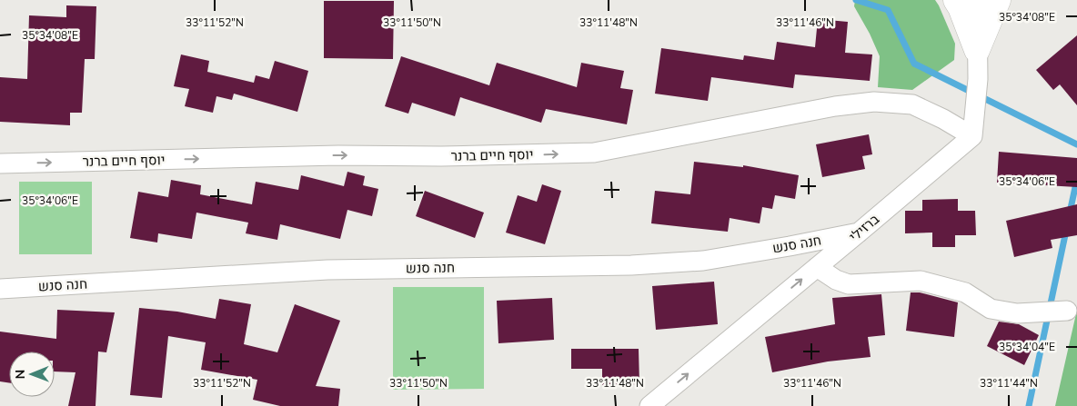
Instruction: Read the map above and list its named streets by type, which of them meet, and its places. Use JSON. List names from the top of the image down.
{
  "streets": {
    "street": ["יוסף חיים ברנר", "ברזילי", "חנה סנש"]
  },
  "crossings": [
    ["יוסף חיים ברנר", "ברזילי"],
    ["ברזילי", "חנה סנש"]
  ],
  "one_way": ["יוסף חיים ברנר", "ברזילי"],
  "north": "left",
  "coordinates": [
    "35°34'08\"E",
    "33°11'52\"N",
    "33°11'50\"N",
    "33°11'48\"N",
    "33°11'46\"N",
    "35°34'06\"E",
    "35°34'04\"E",
    "33°11'44\"N"
  ]
}
